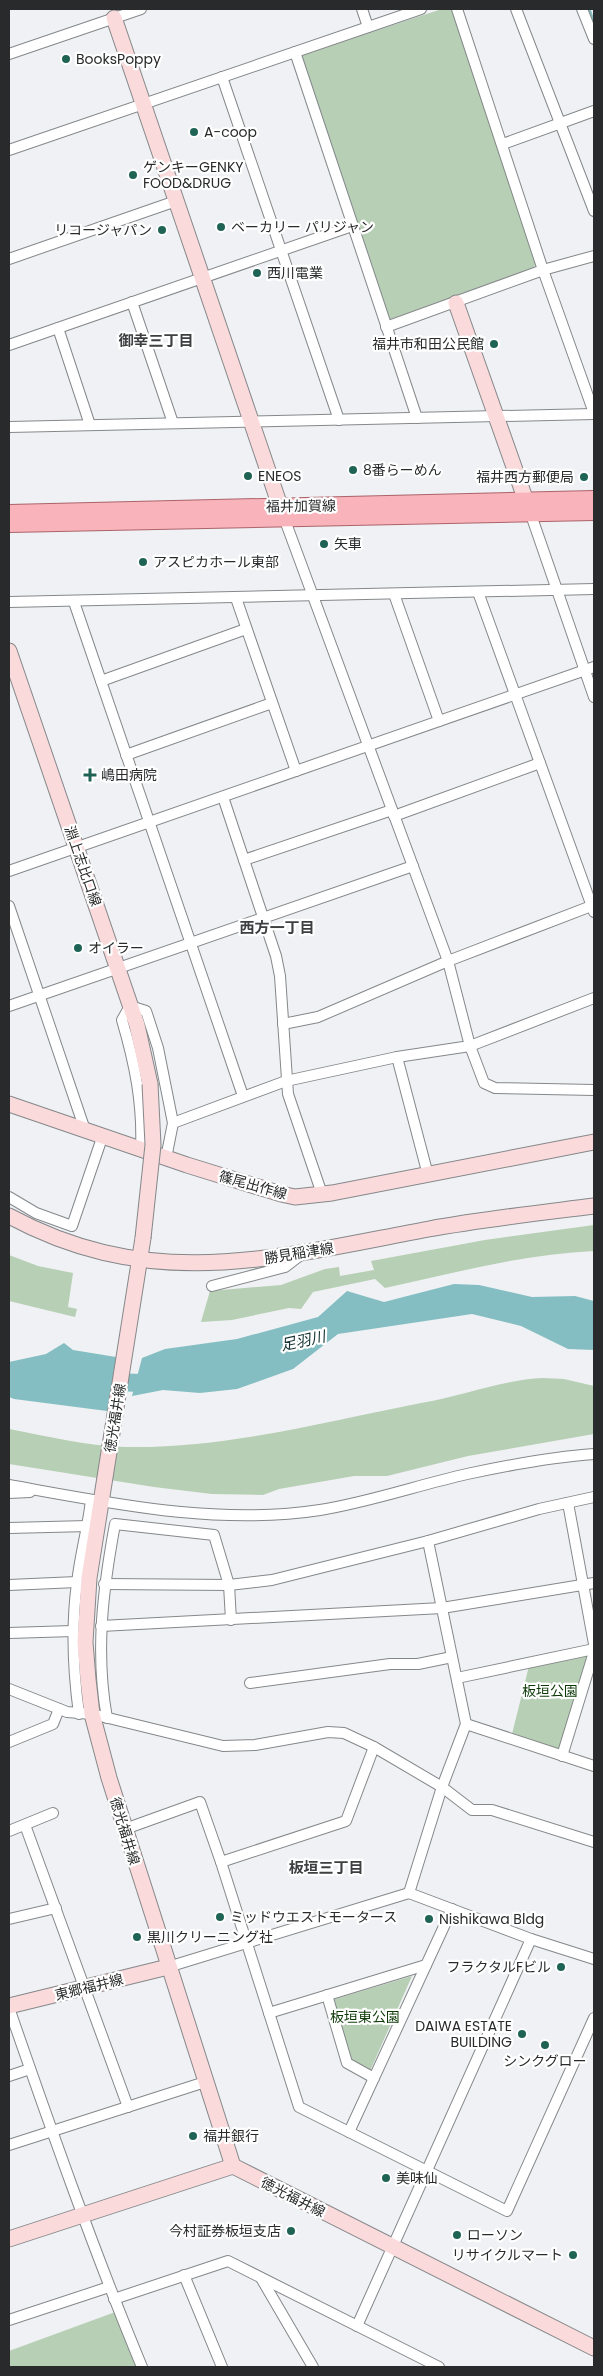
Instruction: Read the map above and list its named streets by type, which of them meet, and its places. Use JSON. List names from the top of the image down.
{
  "streets": {
    "main road": [
      "福井加賀線",
      "淵上志比口線",
      "篠尾出作線",
      "勝見稲津線",
      "徳光福井線",
      "東郷福井線"
    ]
  },
  "crossings": [
    ["淵上志比口線", "徳光福井線"],
    ["勝見稲津線", "徳光福井線"],
    ["徳光福井線", "東郷福井線"]
  ],
  "districts": ["御幸三丁目", "西方一丁目", "板垣三丁目"],
  "water": ["足羽川"],
  "parks": ["板垣公園", "板垣東公園"],
  "places": {
    "other": [
      "BooksPoppy",
      "A-coop",
      "ゲンキーGENKY FOOD&DRUG",
      "ベーカリー パリジャン",
      "リコージャパン",
      "西川電業",
      "福井市和田公民館",
      "8番らーめん",
      "ENEOS",
      "福井西方郵便局",
      "矢車",
      "アスピカホール東部",
      "オイラー",
      "ミッドウエストモータース",
      "Nishikawa Bldg",
      "黒川クリーニング社",
      "フラクタルFビル",
      "DAIWA ESTATE BUILDING",
      "シンクグロー",
      "福井銀行",
      "美味仙",
      "今村証券板垣支店",
      "ローソン",
      "リサイクルマート"
    ],
    "health": ["嶋田病院"]
  }
}
